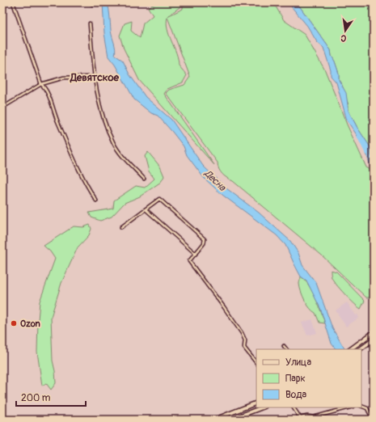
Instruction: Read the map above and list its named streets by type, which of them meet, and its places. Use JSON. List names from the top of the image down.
{
  "districts": ["Девятское"],
  "water": ["Десна"],
  "places": ["Ozon"],
  "legend": ["Улица", "Парк", "Вода"],
  "scale_bar": "200 m",
  "north": "bottom"
}
